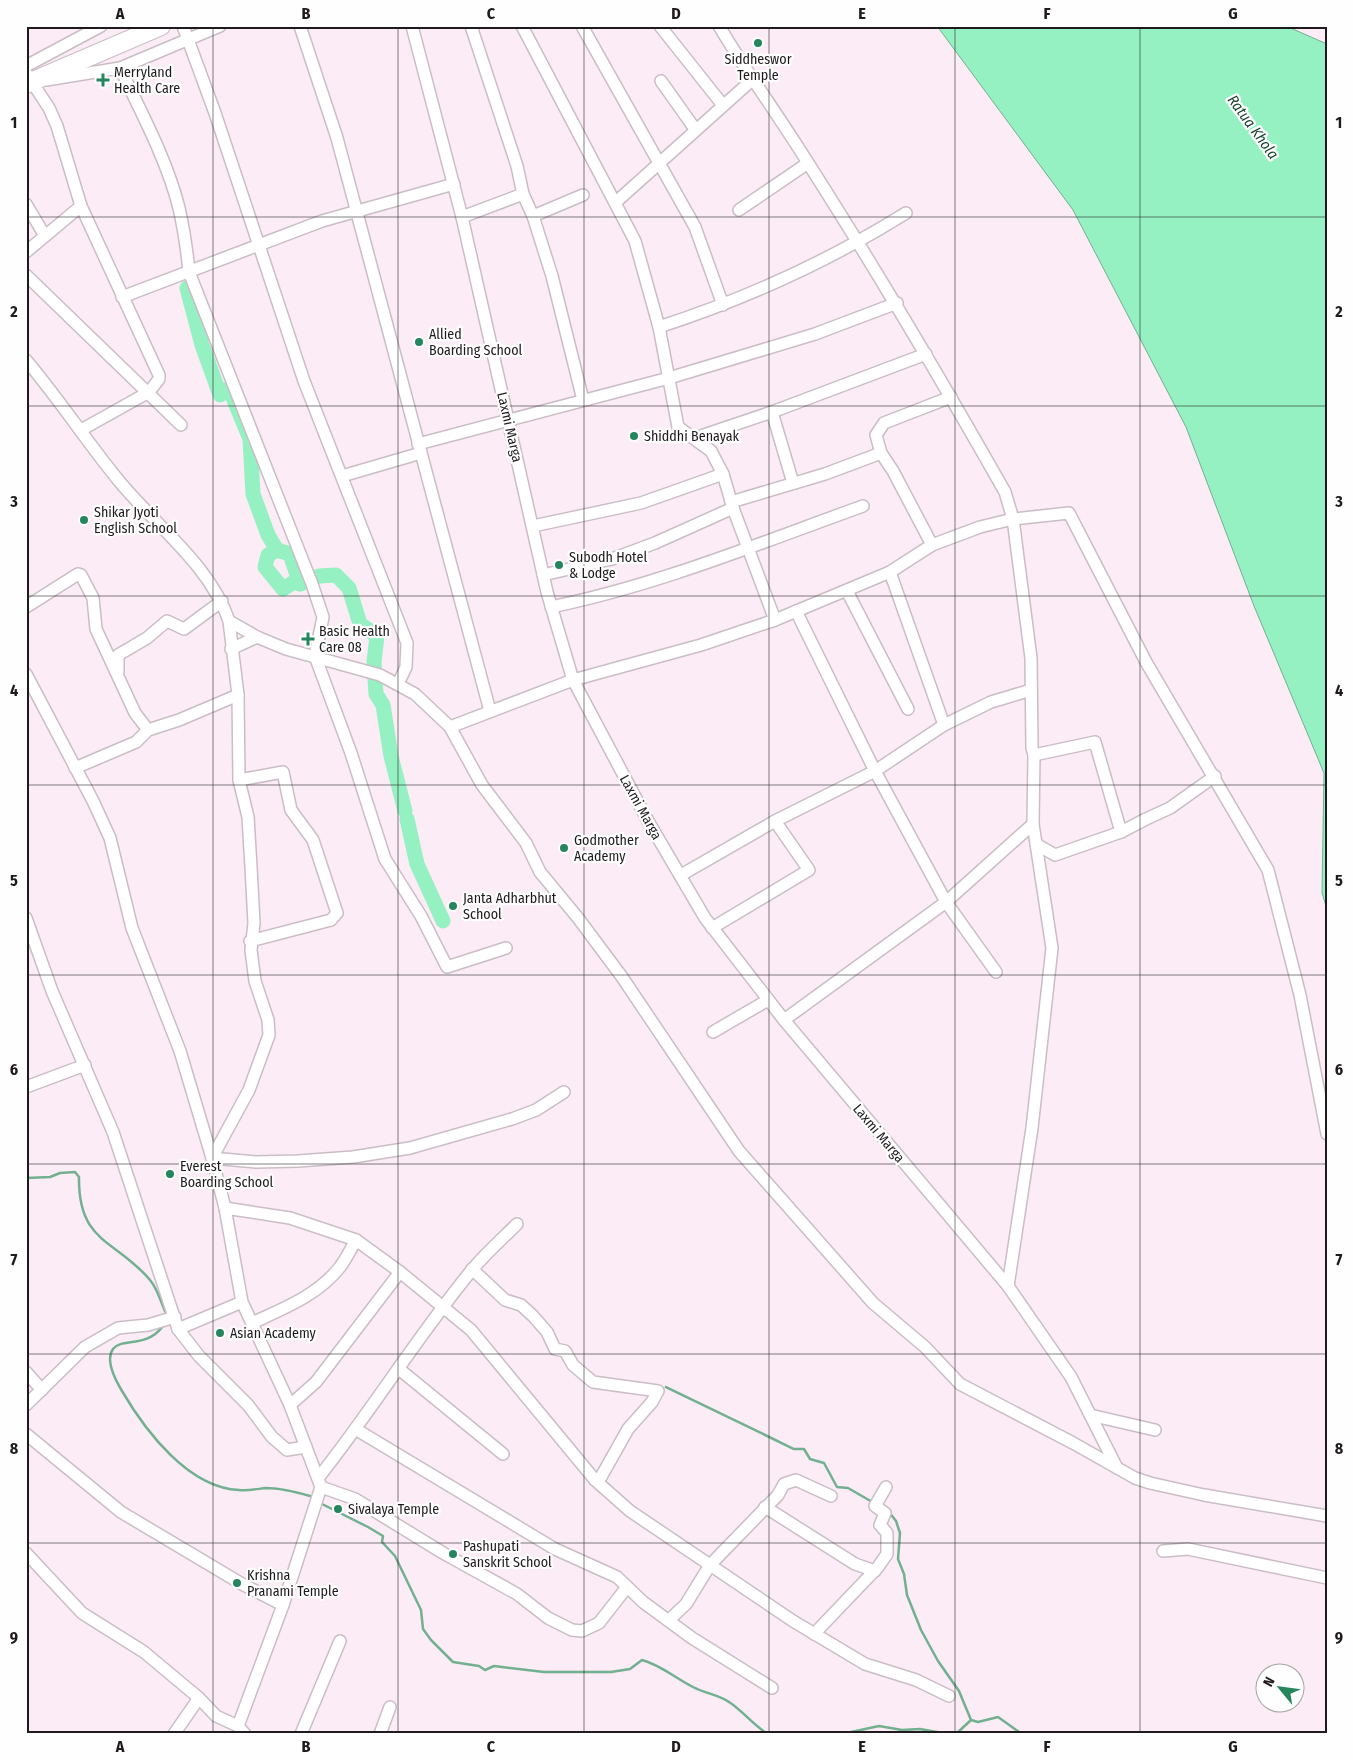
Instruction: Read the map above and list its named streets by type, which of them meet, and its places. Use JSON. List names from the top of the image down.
{
  "streets": {
    "street": ["Laxmi Marga"]
  },
  "water": ["Ratua Khola"],
  "places": {
    "other": [
      "Siddheswor Temple",
      "Allied Boarding School",
      "Shiddhi Benayak",
      "Shikar Jyoti English School",
      "Subodh Hotel & Lodge",
      "Godmother Academy",
      "Janta Adharbhut School",
      "Everest Boarding School",
      "Asian Academy",
      "Sivalaya Temple",
      "Pashupati Sanskrit School",
      "Krishna Pranami Temple"
    ],
    "health": ["Merryland Health Care", "Basic Health Care 08"]
  },
  "north": "top left",
  "grid": {
    "columns": [
      "A",
      "B",
      "C",
      "D",
      "E",
      "F",
      "G"
    ],
    "rows": [
      "1",
      "2",
      "3",
      "4",
      "5",
      "6",
      "7",
      "8",
      "9"
    ]
  }
}
